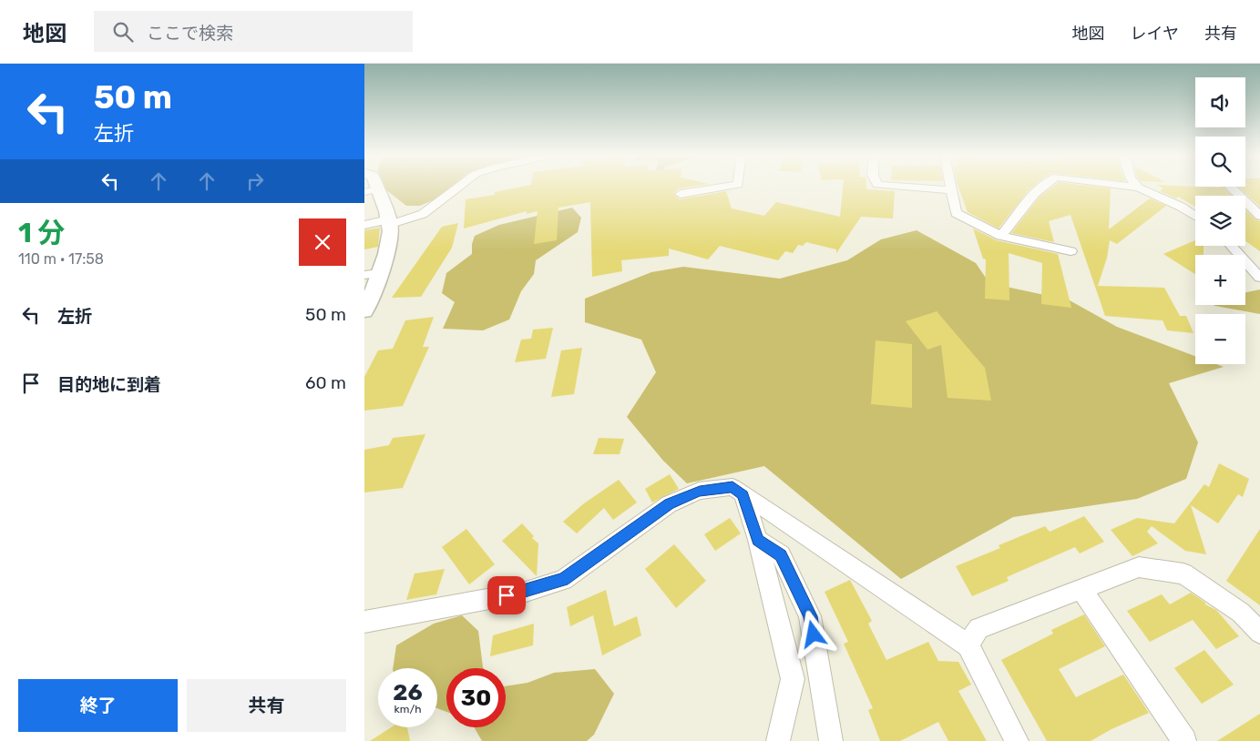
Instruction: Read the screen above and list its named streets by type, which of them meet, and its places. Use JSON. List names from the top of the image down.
{
  "page": {
    "header": "地図",
    "search": "ここで検索",
    "nav": ["地図", "レイヤ", "共有"],
    "turn": ["50 m", "左折"],
    "map_buttons": ["+", "−"],
    "heading": ["1 分", "110 m · 17:58"],
    "list": [
      {
        "name": "左折",
        "value": "50 m"
      },
      {
        "name": "目的地に到着",
        "value": "60 m"
      }
    ],
    "speed": "26 km/h",
    "limit": "30",
    "buttons": ["終了", "共有"]
  }
}
